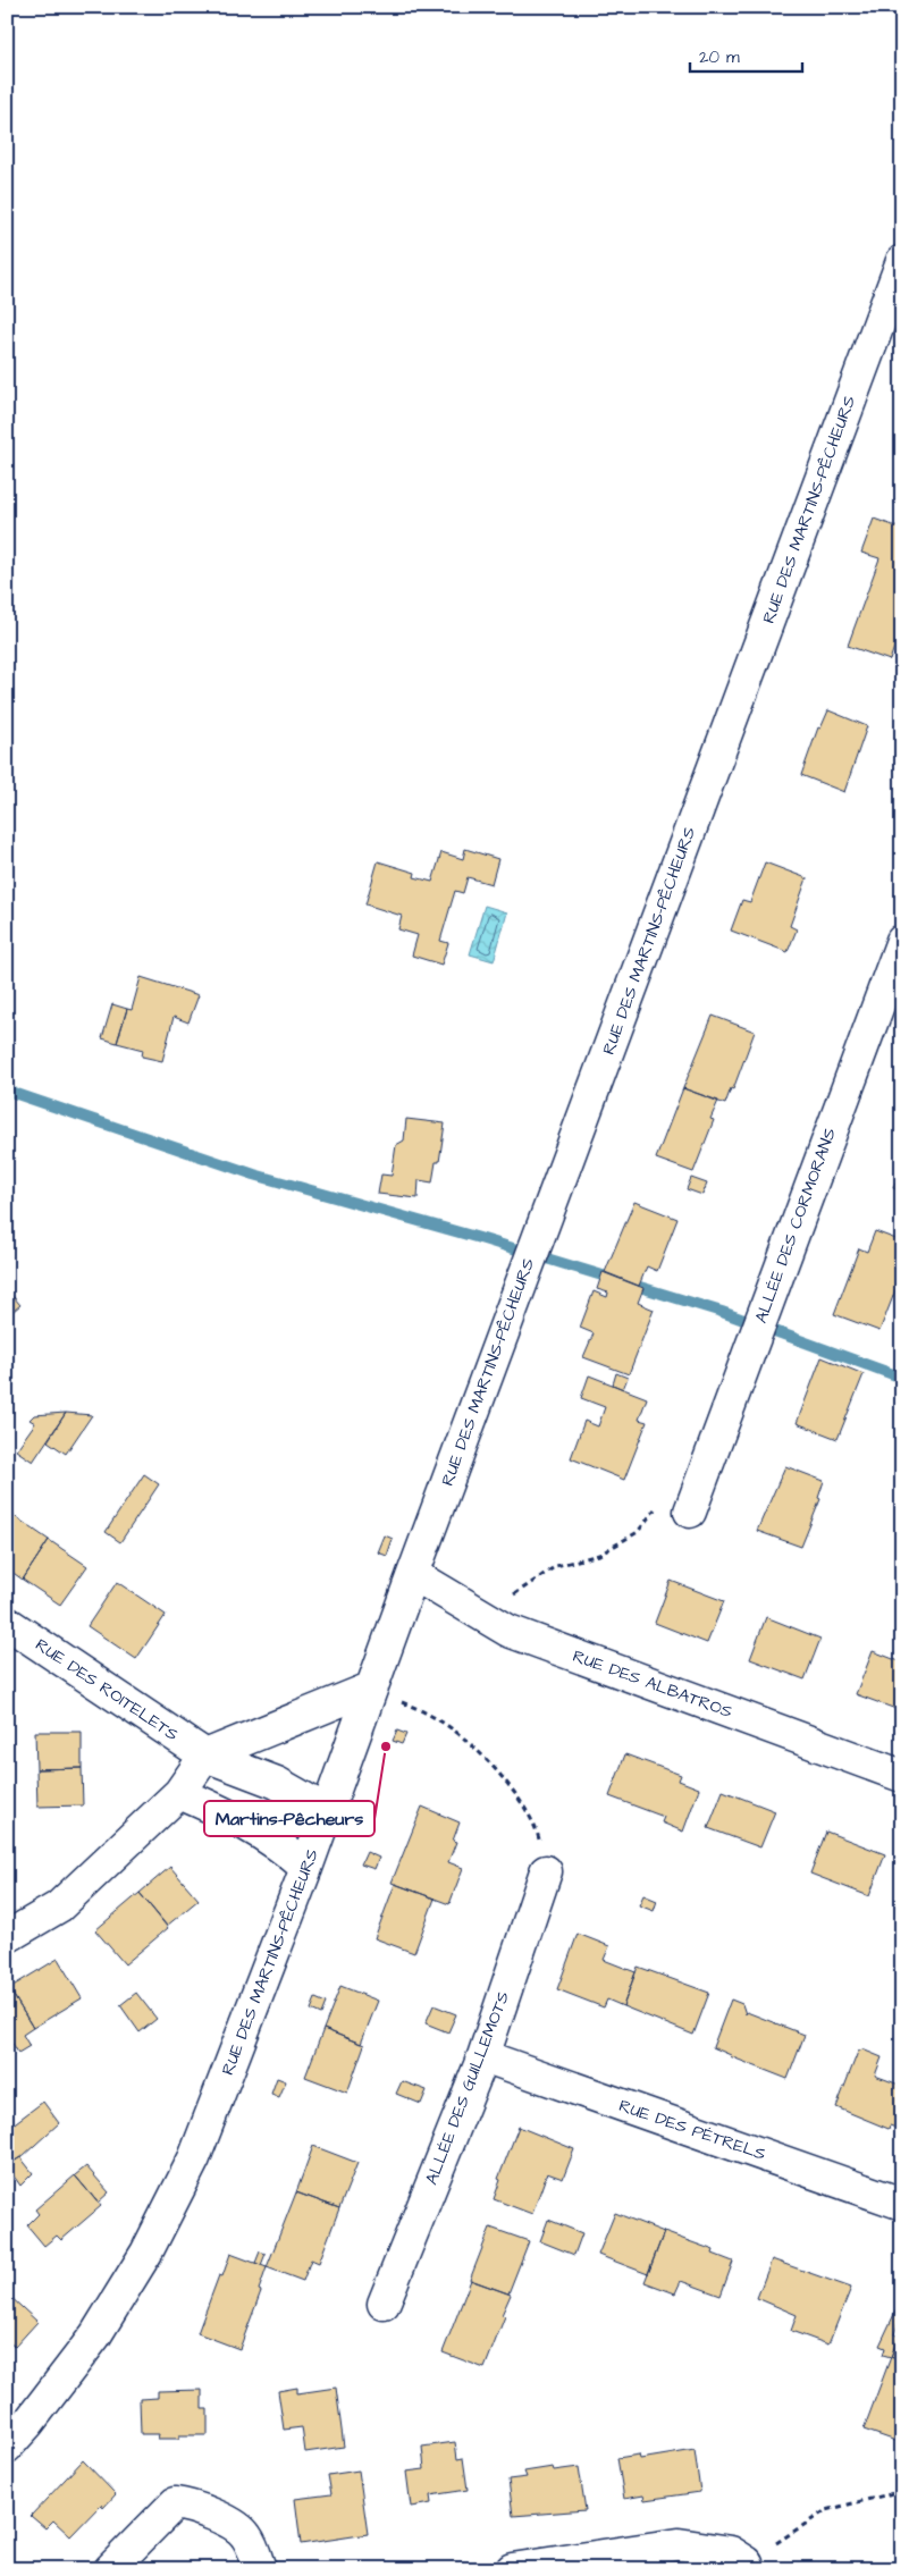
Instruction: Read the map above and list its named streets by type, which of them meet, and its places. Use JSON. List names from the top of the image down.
{
  "streets": {
    "street": [
      "RUE DES MARTINS-PÊCHEURS",
      "ALLÉE DES CORMORANS",
      "RUE DES ALBATROS",
      "RUE DES ROITELETS",
      "ALLÉE DES GUILLEMOTS",
      "RUE DES PÉTRELS"
    ]
  },
  "crossings": [
    ["RUE DES MARTINS-PÊCHEURS", "RUE DES ALBATROS"],
    ["RUE DES MARTINS-PÊCHEURS", "RUE DES ROITELETS"],
    ["ALLÉE DES GUILLEMOTS", "RUE DES PÉTRELS"]
  ],
  "places": ["Martins-Pêcheurs"],
  "scale_bar": "20 m"
}
